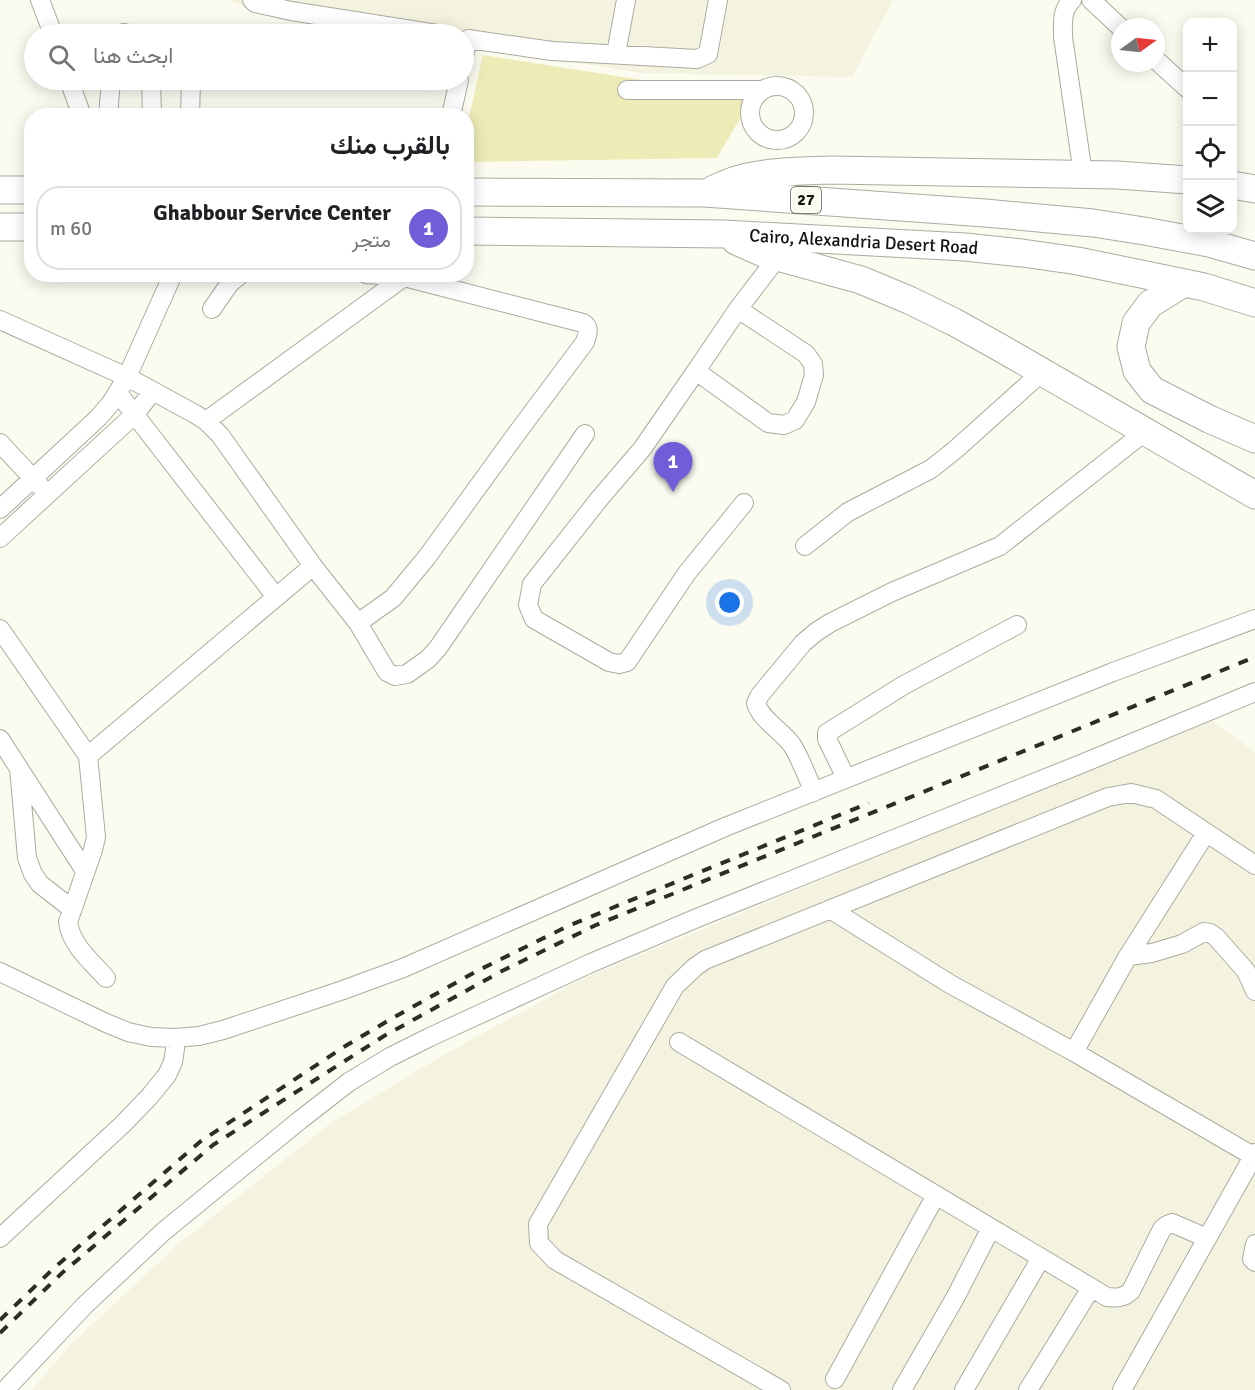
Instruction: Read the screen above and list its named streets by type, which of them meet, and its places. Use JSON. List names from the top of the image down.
{
  "streets": {
    "highway": ["27", "Cairo, Alexandria Desert Road"]
  },
  "north": "right",
  "page": {
    "map_buttons": ["+", "−"],
    "search": "ابحث هنا",
    "heading": "بالقرب منك",
    "list": [
      {
        "mark": "1",
        "name": "Ghabbour Service Center",
        "note": "متجر",
        "value": "60 m"
      }
    ],
    "pins": "1"
  }
}
